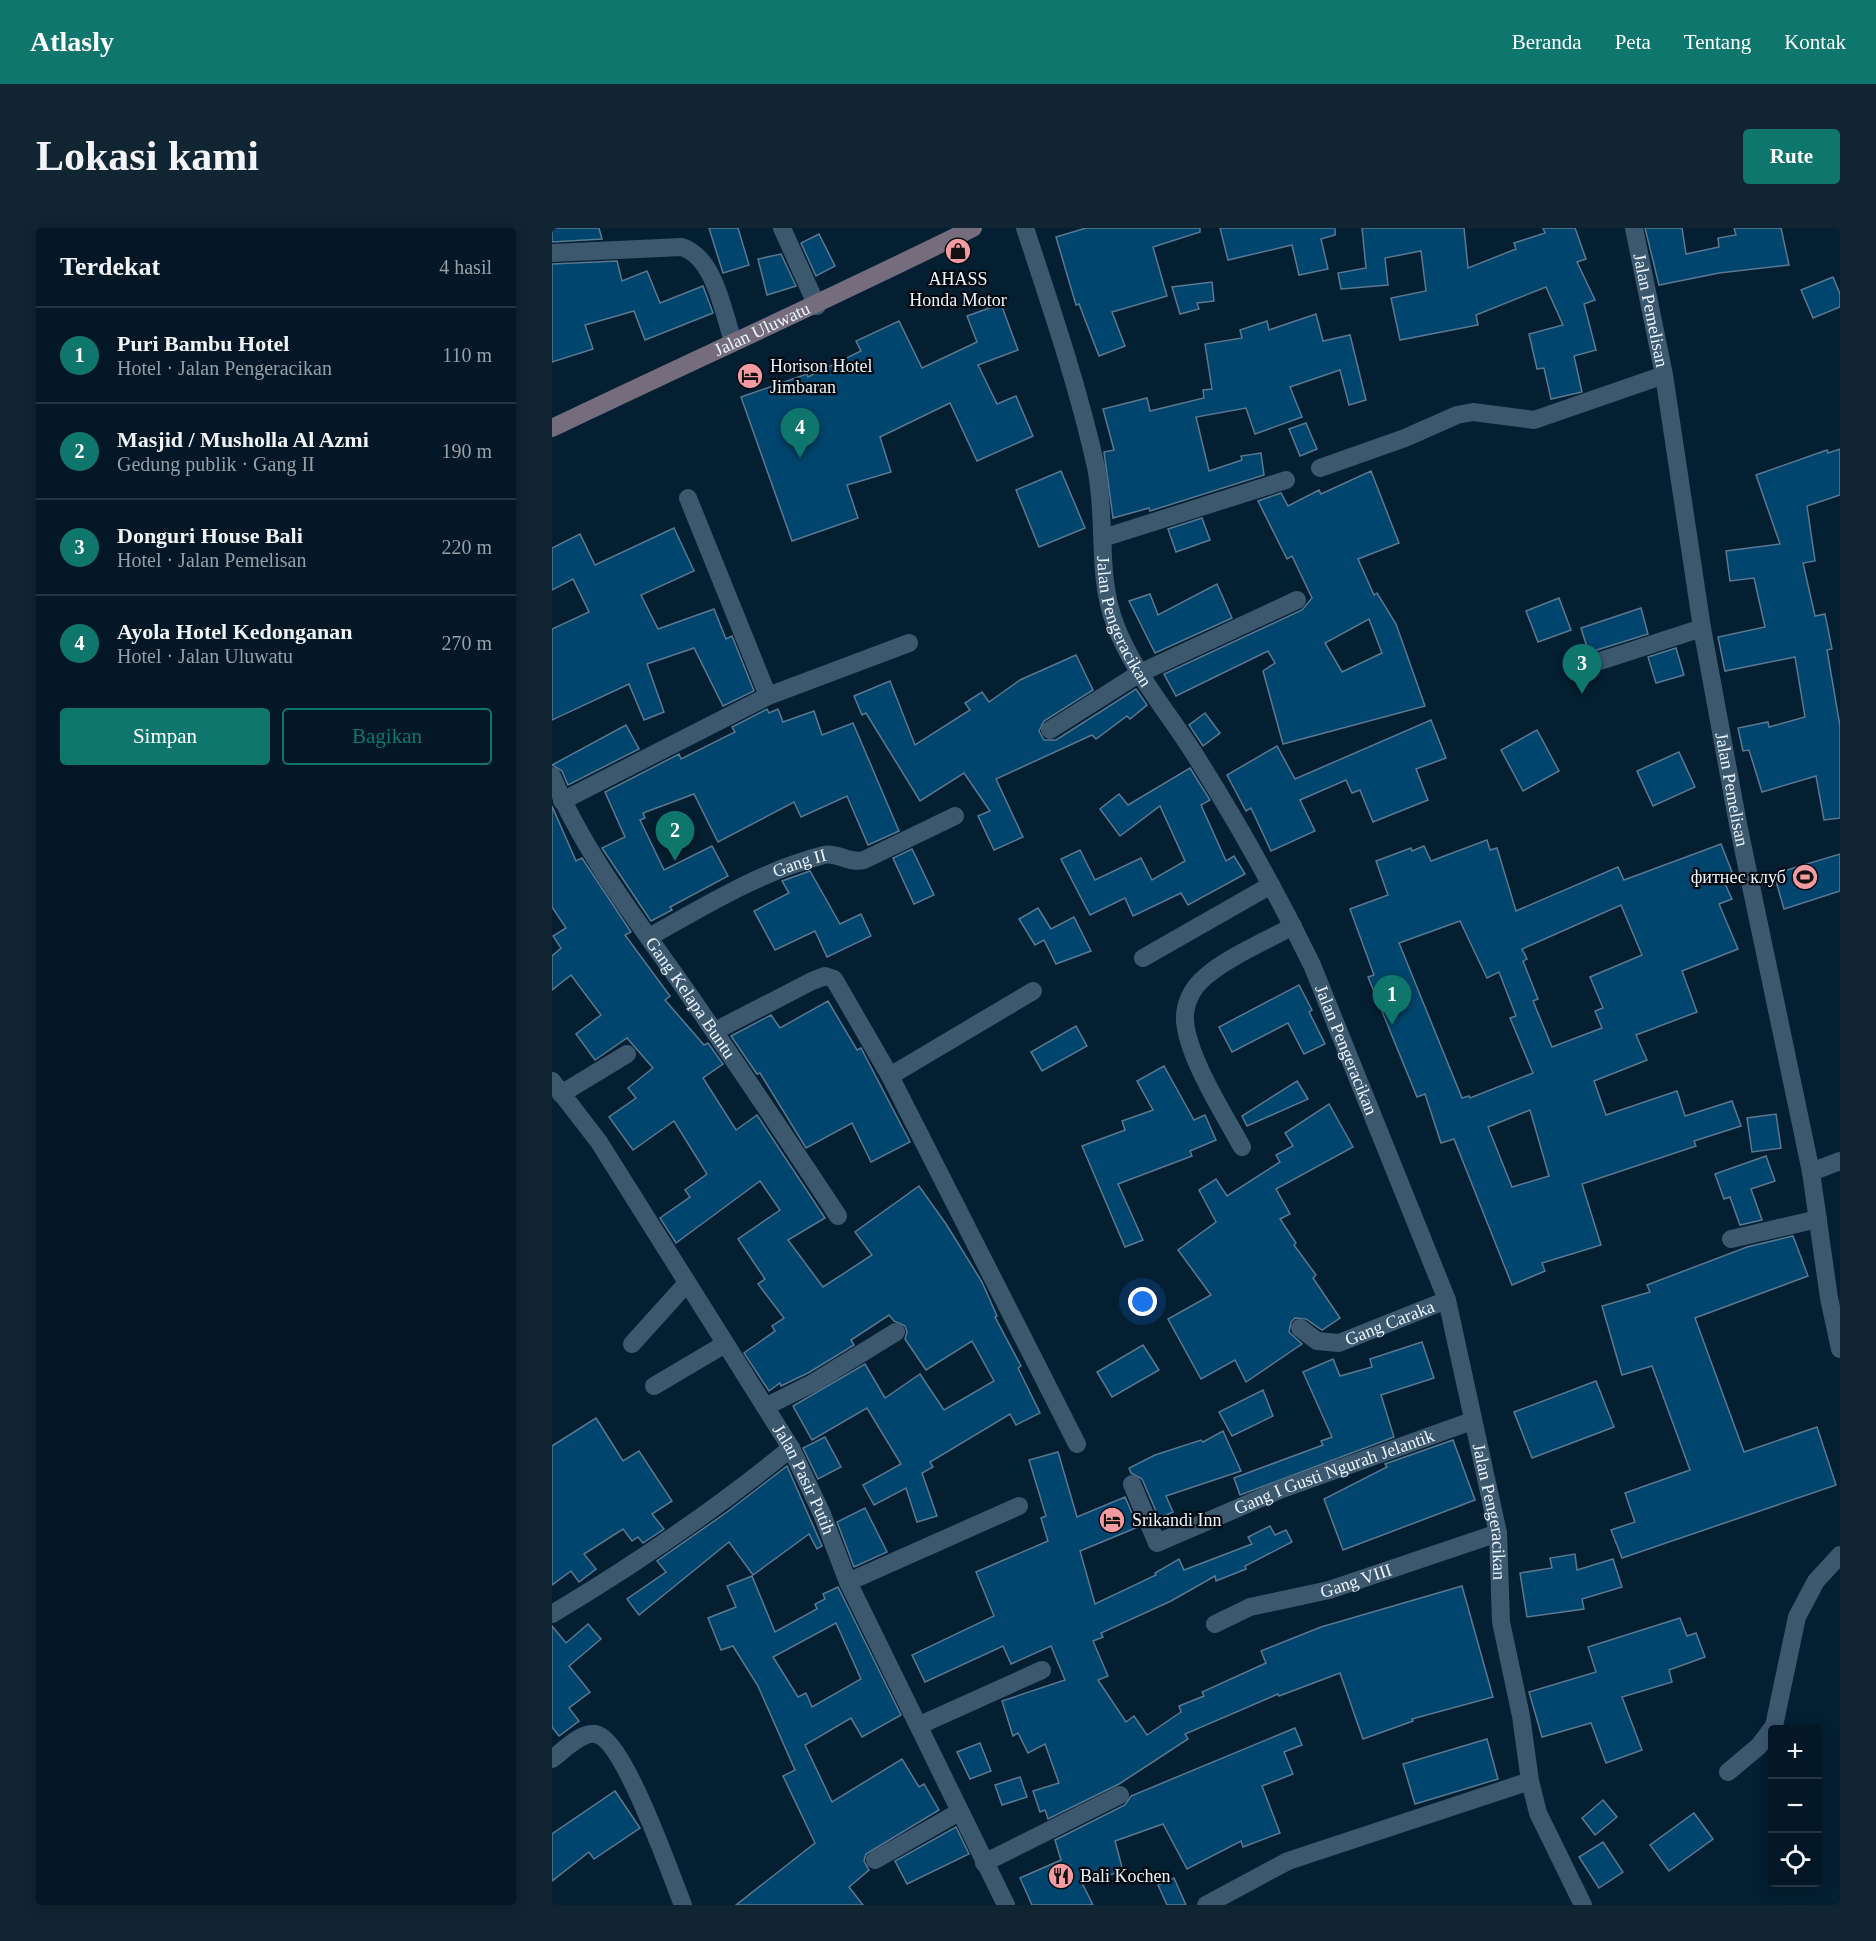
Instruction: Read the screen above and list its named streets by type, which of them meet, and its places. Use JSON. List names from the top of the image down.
{
  "streets": {
    "street": [
      "Jalan Pemelisan",
      "Jalan Uluwatu",
      "Jalan Pengeracikan",
      "Gang II",
      "Gang Kelapa Buntu",
      "Gang Caraka",
      "Gang I Gusti Ngurah Jelantik",
      "Jalan Pasir Putih",
      "Gang VIII"
    ]
  },
  "crossings": [
    ["Jalan Pengeracikan", "Gang Caraka"],
    ["Jalan Pengeracikan", "Gang I Gusti Ngurah Jelantik"],
    ["Jalan Pengeracikan", "Gang VIII"],
    ["Gang II", "Gang Kelapa Buntu"]
  ],
  "places": {
    "shop": ["AHASS Honda Motor"],
    "hotel": ["Horison Hotel Jimbaran", "Srikandi Inn"],
    "sports": ["фитнес клуб"],
    "restaurant": ["Bali Kochen"]
  },
  "page": {
    "header": "Atlasly",
    "nav": [
      "Beranda",
      "Peta",
      "Tentang",
      "Kontak"
    ],
    "buttons": [
      "Rute",
      ["Simpan", "Bagikan"]
    ],
    "title": "Lokasi kami",
    "heading": ["Terdekat", "4 hasil"],
    "list": [
      {
        "mark": "1",
        "name": "Puri Bambu Hotel",
        "note": "Hotel · Jalan Pengeracikan",
        "value": "110 m"
      },
      {
        "mark": "2",
        "name": "Masjid / Musholla Al Azmi",
        "note": "Gedung publik · Gang II",
        "value": "190 m"
      },
      {
        "mark": "3",
        "name": "Donguri House Bali",
        "note": "Hotel · Jalan Pemelisan",
        "value": "220 m"
      },
      {
        "mark": "4",
        "name": "Ayola Hotel Kedonganan",
        "note": "Hotel · Jalan Uluwatu",
        "value": "270 m"
      }
    ],
    "pins": [
      "4",
      "3",
      "2",
      "1"
    ],
    "map_buttons": ["+", "−"]
  }
}
